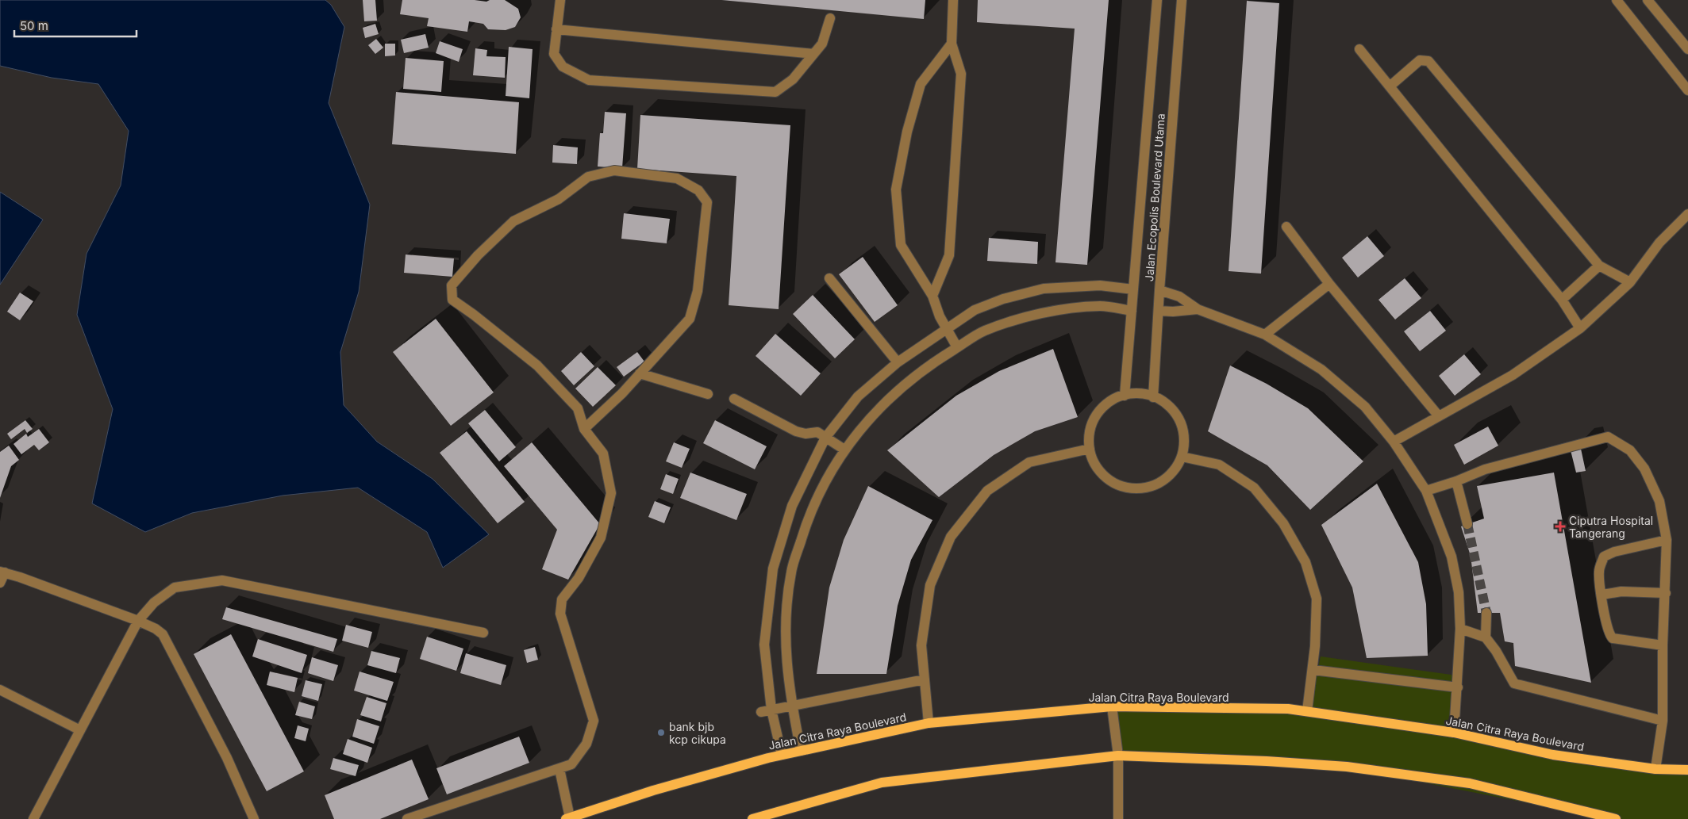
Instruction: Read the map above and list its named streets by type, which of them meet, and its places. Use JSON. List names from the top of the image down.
{
  "streets": {
    "main road": ["Jalan Citra Raya Boulevard"],
    "street": ["Jalan Ecopolis Boulevard Utama"]
  },
  "places": {
    "health": ["Ciputra Hospital Tangerang"],
    "other": ["bank bjb kcp cikupa"]
  },
  "scale_bar": "50 m"
}
